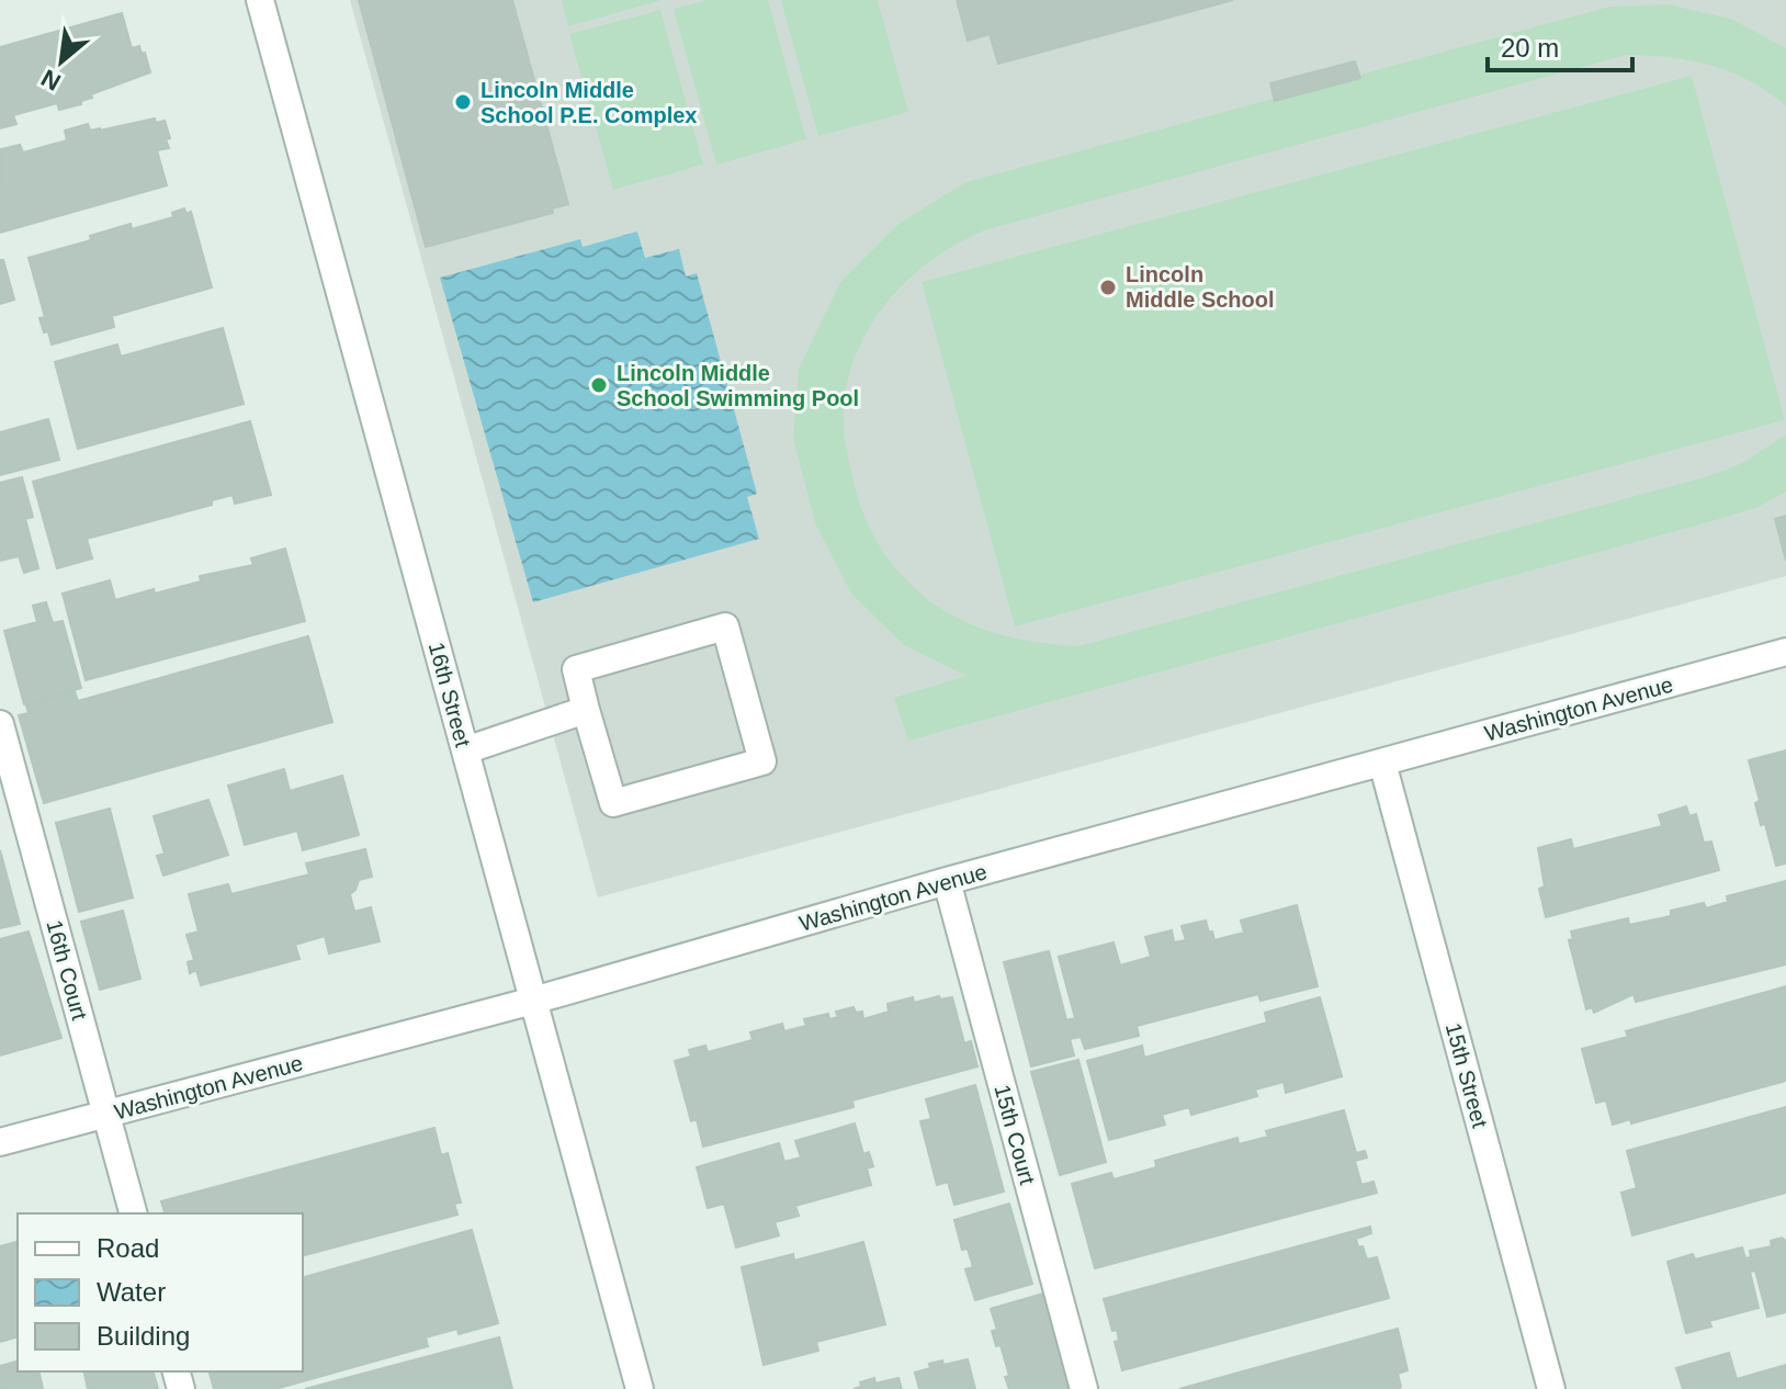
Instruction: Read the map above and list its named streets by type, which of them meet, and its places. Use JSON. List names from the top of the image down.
{
  "streets": {
    "street": [
      "16th Street",
      "Washington Avenue",
      "16th Court",
      "15th Street",
      "15th Court"
    ]
  },
  "crossings": [
    ["16th Street", "Washington Avenue"],
    ["Washington Avenue", "16th Court"],
    ["Washington Avenue", "15th Street"],
    ["Washington Avenue", "15th Court"]
  ],
  "places": ["Lincoln Middle School P.E. Complex", "Lincoln Middle School", "Lincoln Middle School Swimming Pool"],
  "legend": ["Road", "Water", "Building"],
  "scale_bar": "20 m",
  "north": "bottom left"
}
